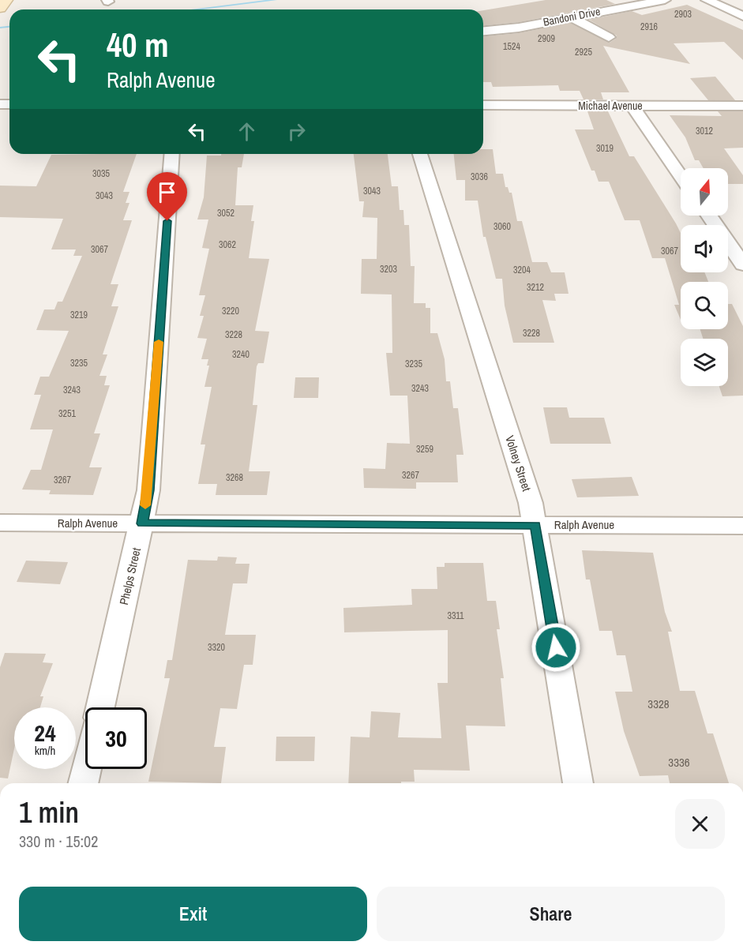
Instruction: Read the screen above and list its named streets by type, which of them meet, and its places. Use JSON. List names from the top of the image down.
{
  "streets": {
    "street": [
      "Bandoni Drive",
      "Michael Avenue",
      "Volney Street",
      "Ralph Avenue",
      "Phelps Street"
    ]
  },
  "crossings": [
    ["Volney Street", "Ralph Avenue"],
    ["Ralph Avenue", "Phelps Street"]
  ],
  "house_numbers": [
    "2903",
    "2916",
    "2909",
    "1524",
    "2925",
    "3012",
    "3019",
    "3035",
    "3036",
    "3043",
    "3043",
    "3052",
    "3060",
    "3062",
    "3067",
    "3067",
    "3203",
    "3204",
    "3212",
    "3220",
    "3219",
    "3228",
    "3228",
    "3240",
    "3235",
    "3235",
    "3243",
    "3243",
    "3251",
    "3259",
    "3267",
    "3268",
    "3267",
    "3311",
    "3320",
    "3328",
    "3336"
  ],
  "north": "top",
  "page": {
    "turn": ["40 m", "Ralph Avenue"],
    "speed": "24 km/h",
    "limit": "30",
    "heading": ["1 min", "330 m · 15:02"],
    "buttons": ["Exit", "Share"]
  }
}
